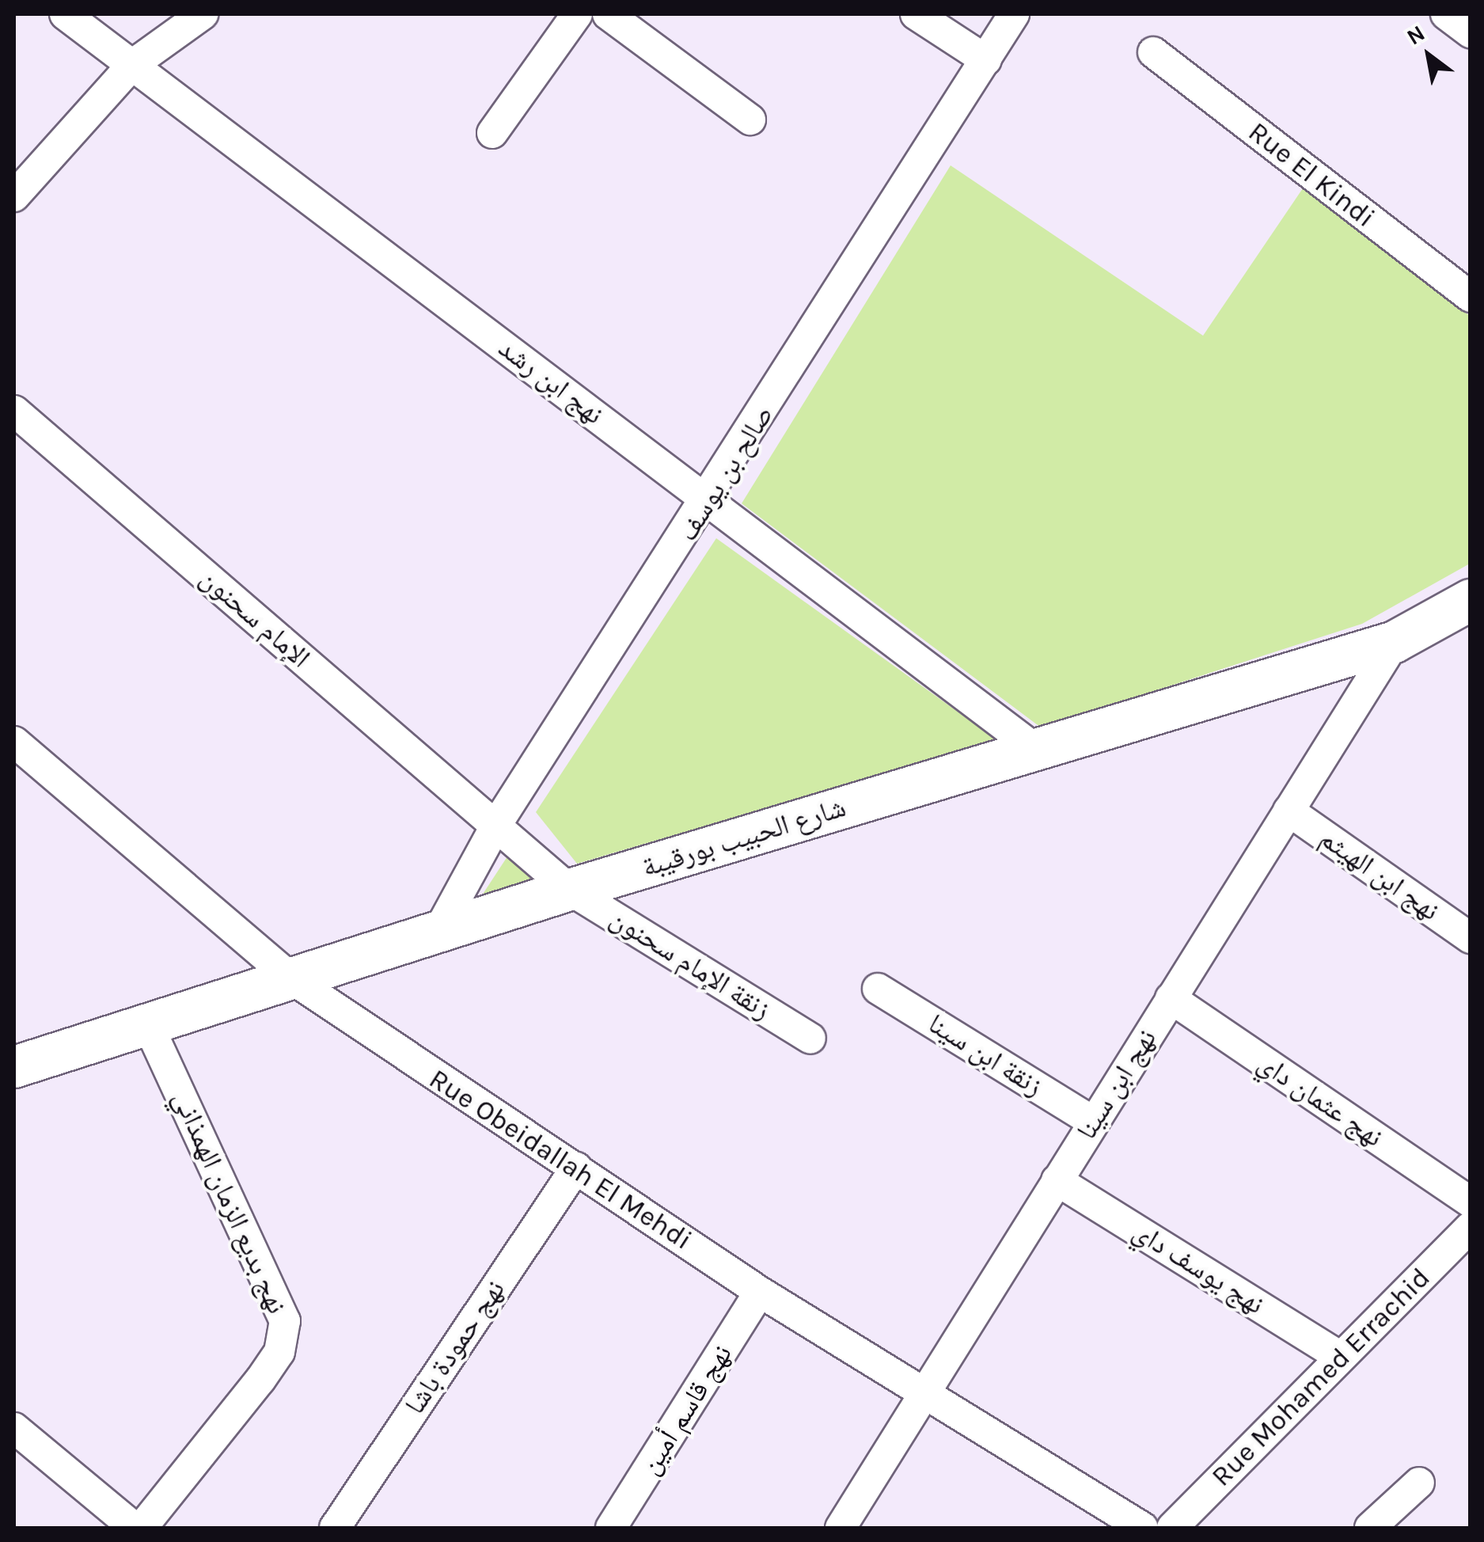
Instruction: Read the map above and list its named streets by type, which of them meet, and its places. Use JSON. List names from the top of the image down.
{
  "streets": {
    "street": [
      "Rue El Kindi",
      "نهج ابن رشد",
      "صالح بن يوسف",
      "الإمام سحنون",
      "شارع الحبيب بورقيبة",
      "نهج ابن الهيثم",
      "زنقة الإمام سحنون",
      "زنقة ابن سينا",
      "نهج ابن سينا",
      "نهج عثمان داي",
      "Rue Obeidallah El Mehdi",
      "نهج بديع الزمان الهمذاني",
      "نهج يوسف داي",
      "نهج حمودة باشا",
      "Rue Mohamed Errachid",
      "نهج قاسم أمين"
    ]
  },
  "crossings": [
    ["نهج ابن رشد", "صالح بن يوسف"],
    ["نهج ابن رشد", "شارع الحبيب بورقيبة"],
    ["صالح بن يوسف", "الإمام سحنون"],
    ["صالح بن يوسف", "شارع الحبيب بورقيبة"],
    ["الإمام سحنون", "شارع الحبيب بورقيبة"],
    ["الإمام سحنون", "زنقة الإمام سحنون"],
    ["شارع الحبيب بورقيبة", "زنقة الإمام سحنون"],
    ["شارع الحبيب بورقيبة", "نهج ابن سينا"],
    ["شارع الحبيب بورقيبة", "Rue Obeidallah El Mehdi"],
    ["شارع الحبيب بورقيبة", "نهج بديع الزمان الهمذاني"],
    ["نهج ابن الهيثم", "نهج ابن سينا"],
    ["زنقة ابن سينا", "نهج ابن سينا"],
    ["نهج ابن سينا", "نهج عثمان داي"],
    ["نهج ابن سينا", "Rue Obeidallah El Mehdi"],
    ["نهج ابن سينا", "نهج يوسف داي"],
    ["Rue Obeidallah El Mehdi", "نهج حمودة باشا"],
    ["Rue Obeidallah El Mehdi", "نهج قاسم أمين"],
    ["نهج يوسف داي", "Rue Mohamed Errachid"]
  ],
  "north": "top left"
}
